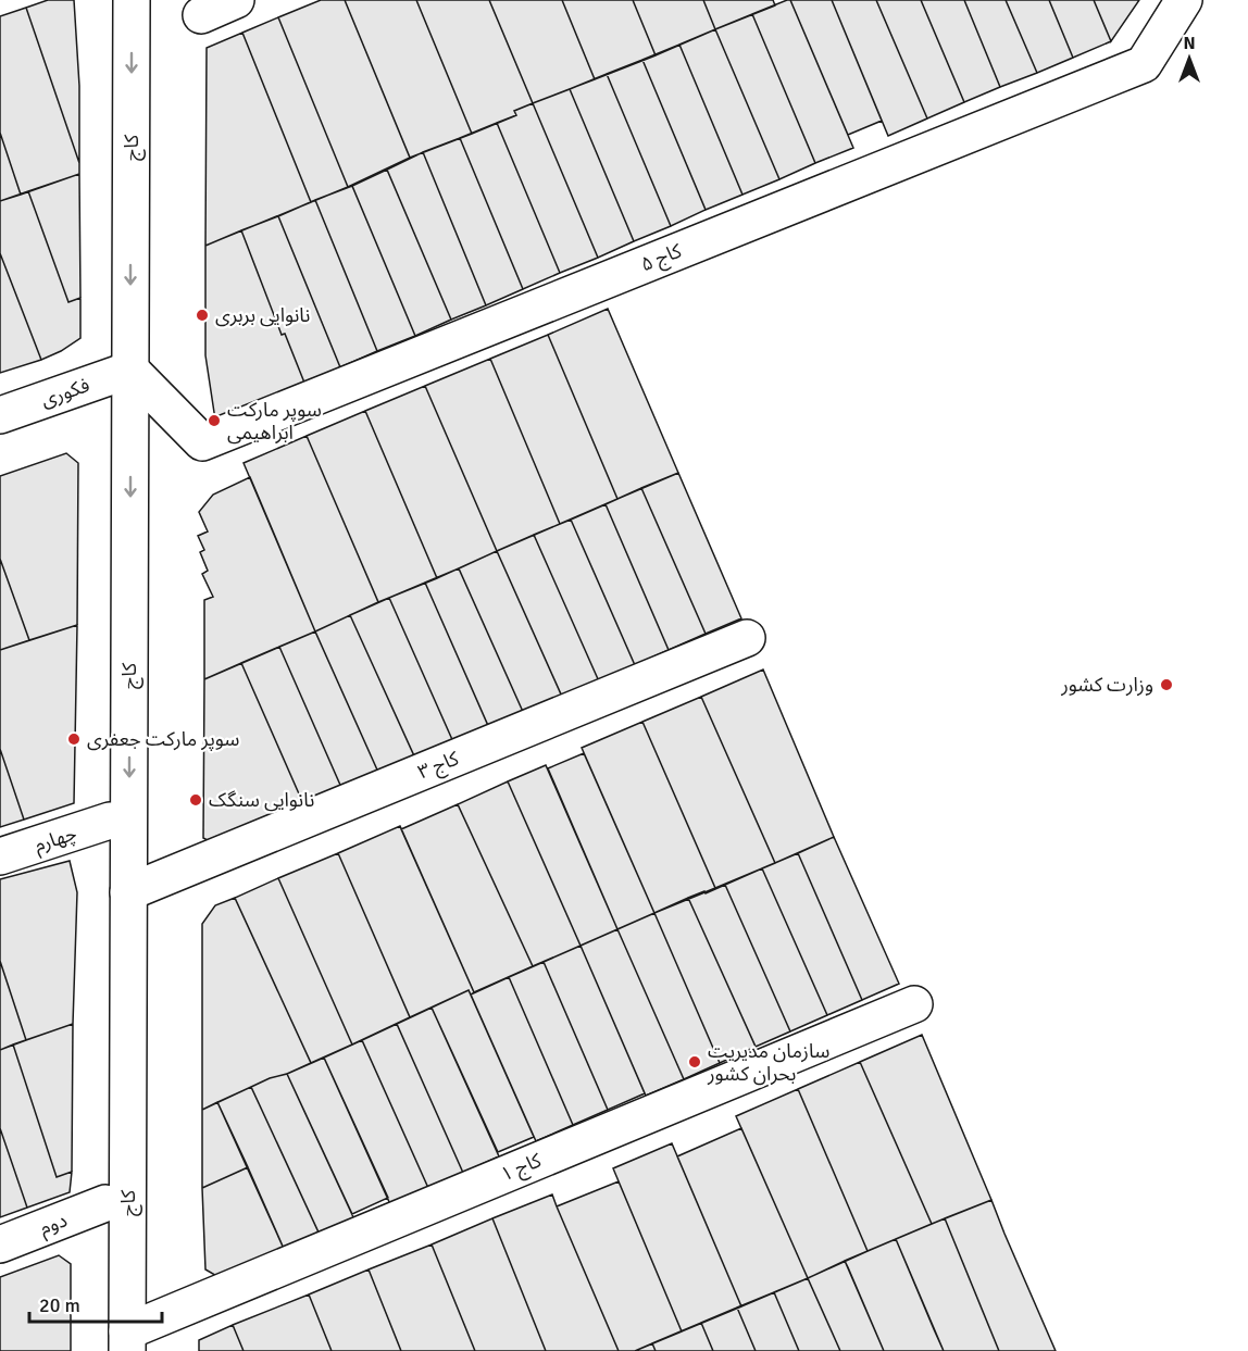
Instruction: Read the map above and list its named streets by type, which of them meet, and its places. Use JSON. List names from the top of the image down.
{
  "streets": {
    "street": [
      "کاج",
      "کاج ۵",
      "فکوری",
      "کاج ۳",
      "چهارم",
      "کاج ۱",
      "دوم"
    ]
  },
  "crossings": [
    ["کاج", "کاج ۵"],
    ["کاج", "فکوری"],
    ["کاج", "کاج ۳"],
    ["کاج", "کاج ۱"],
    ["کاج ۵", "فکوری"]
  ],
  "one_way": ["کاج"],
  "places": [
    "نانوایی بربری",
    "سوپر مارکت ابراهیمی",
    "وزارت کشور",
    "سوپر مارکت جعفری",
    "نانوایی سنگک",
    "سازمان مدیریت بحران کشور"
  ],
  "scale_bar": "20 m",
  "north": "top"
}
